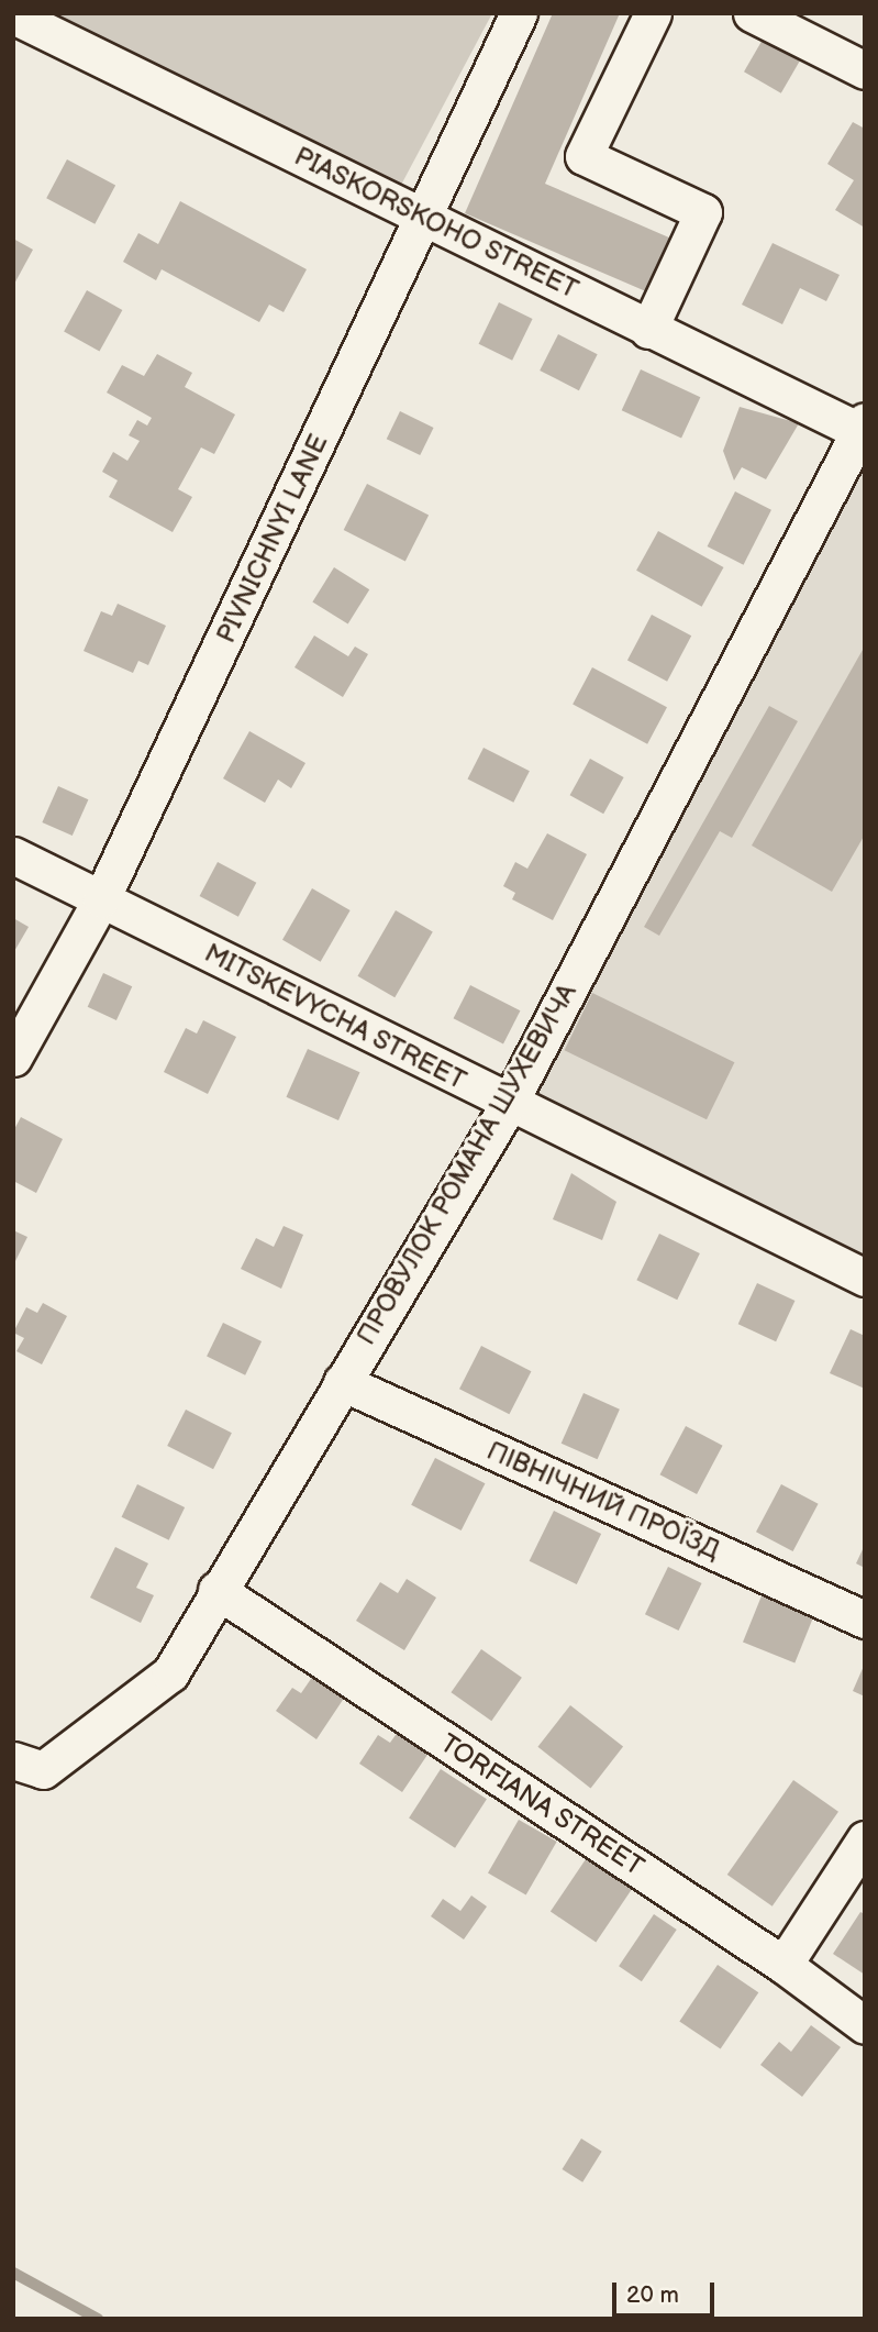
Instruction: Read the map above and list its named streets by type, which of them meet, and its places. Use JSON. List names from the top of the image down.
{
  "streets": {
    "street": [
      "PIASKORSKOHO STREET",
      "PIVNICHNYI LANE",
      "MITSKEVYCHA STREET",
      "ПРОВУЛОК РОМАНА ШУХЕВИЧА",
      "ПІВНІЧНИЙ ПРОЇЗД",
      "TORFIANA STREET"
    ]
  },
  "crossings": [
    ["PIASKORSKOHO STREET", "PIVNICHNYI LANE"],
    ["PIASKORSKOHO STREET", "ПРОВУЛОК РОМАНА ШУХЕВИЧА"],
    ["PIVNICHNYI LANE", "MITSKEVYCHA STREET"],
    ["MITSKEVYCHA STREET", "ПРОВУЛОК РОМАНА ШУХЕВИЧА"],
    ["ПРОВУЛОК РОМАНА ШУХЕВИЧА", "ПІВНІЧНИЙ ПРОЇЗД"],
    ["ПРОВУЛОК РОМАНА ШУХЕВИЧА", "TORFIANA STREET"]
  ],
  "scale_bar": "20 m"
}
